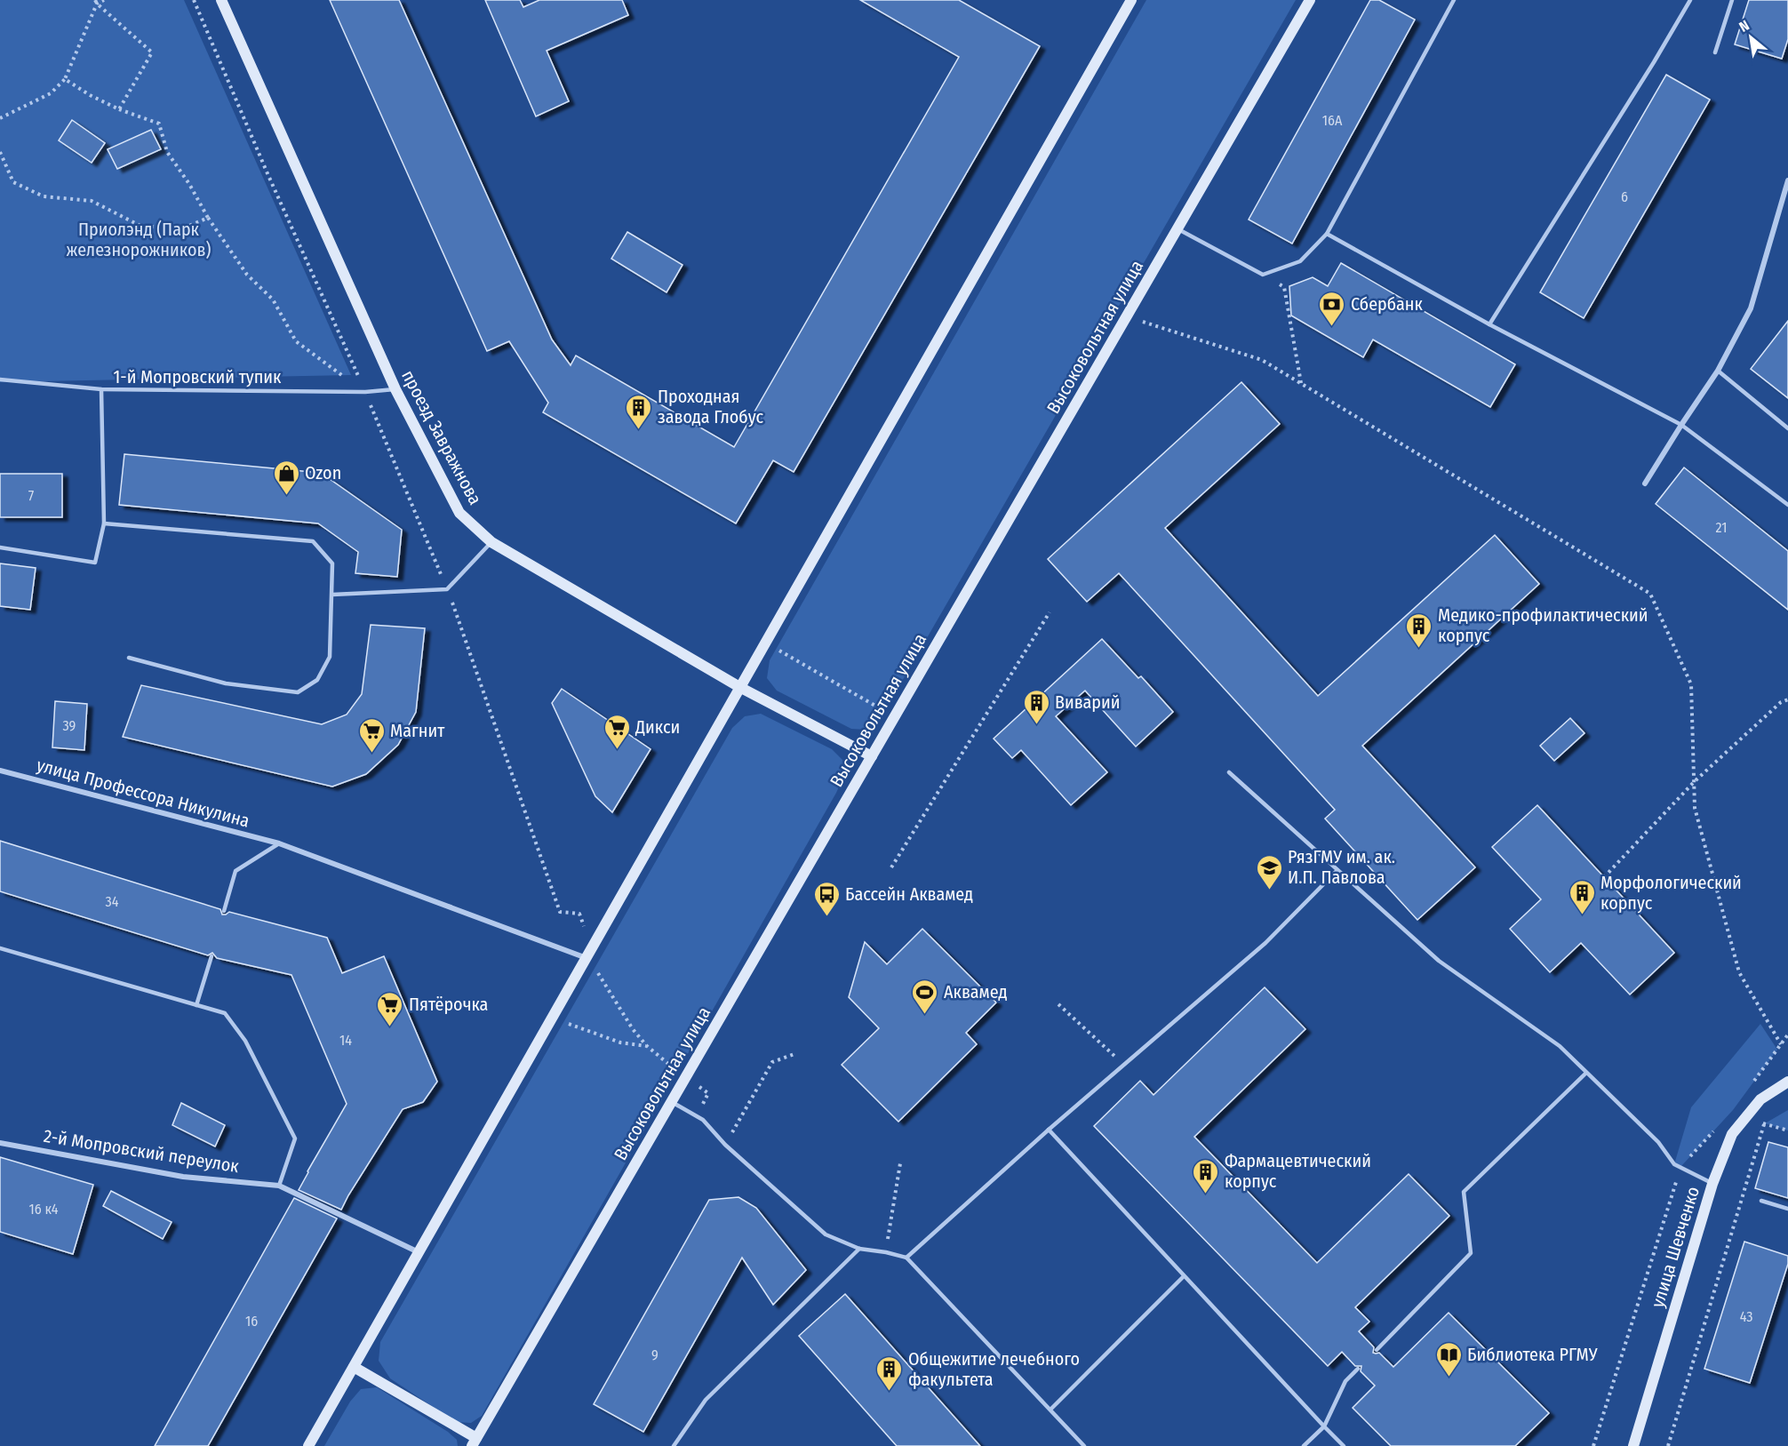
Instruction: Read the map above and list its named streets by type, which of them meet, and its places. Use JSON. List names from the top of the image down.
{
  "streets": {
    "street": [
      "Высоковольтная улица",
      "проезд Завражнова",
      "улица Профессора Никулина",
      "2-й Мопровский переулок",
      "улица Шевченко"
    ],
    "lane": ["1-й Мопровский тупик"]
  },
  "crossings": [
    ["Высоковольтная улица", "проезд Завражнова"],
    ["1-й Мопровский тупик", "проезд Завражнова"]
  ],
  "parks": ["Приолэнд (Парк железнорожников)"],
  "places": {
    "bank": ["Сбербанк"],
    "building": [
      "Проходная завода Глобус",
      "Медико-профилактический корпус",
      "Виварий",
      "Морфологический корпус",
      "Фармацевтический корпус",
      "Общежитие лечебного факультета"
    ],
    "shop": ["Ozon"],
    "supermarket": ["Дикси", "Магнит", "Пятёрочка"],
    "school or university": ["РязГМУ им. ак. И.П. Павлова"],
    "bus stop": ["Бассейн Аквамед"],
    "sports": ["Аквамед"],
    "library": ["Библиотека РГМУ"]
  },
  "house_numbers": [
    "16А",
    "6",
    "7",
    "21",
    "39",
    "34",
    "14",
    "16 к4",
    "43",
    "16",
    "9"
  ],
  "north": "top left"
}
